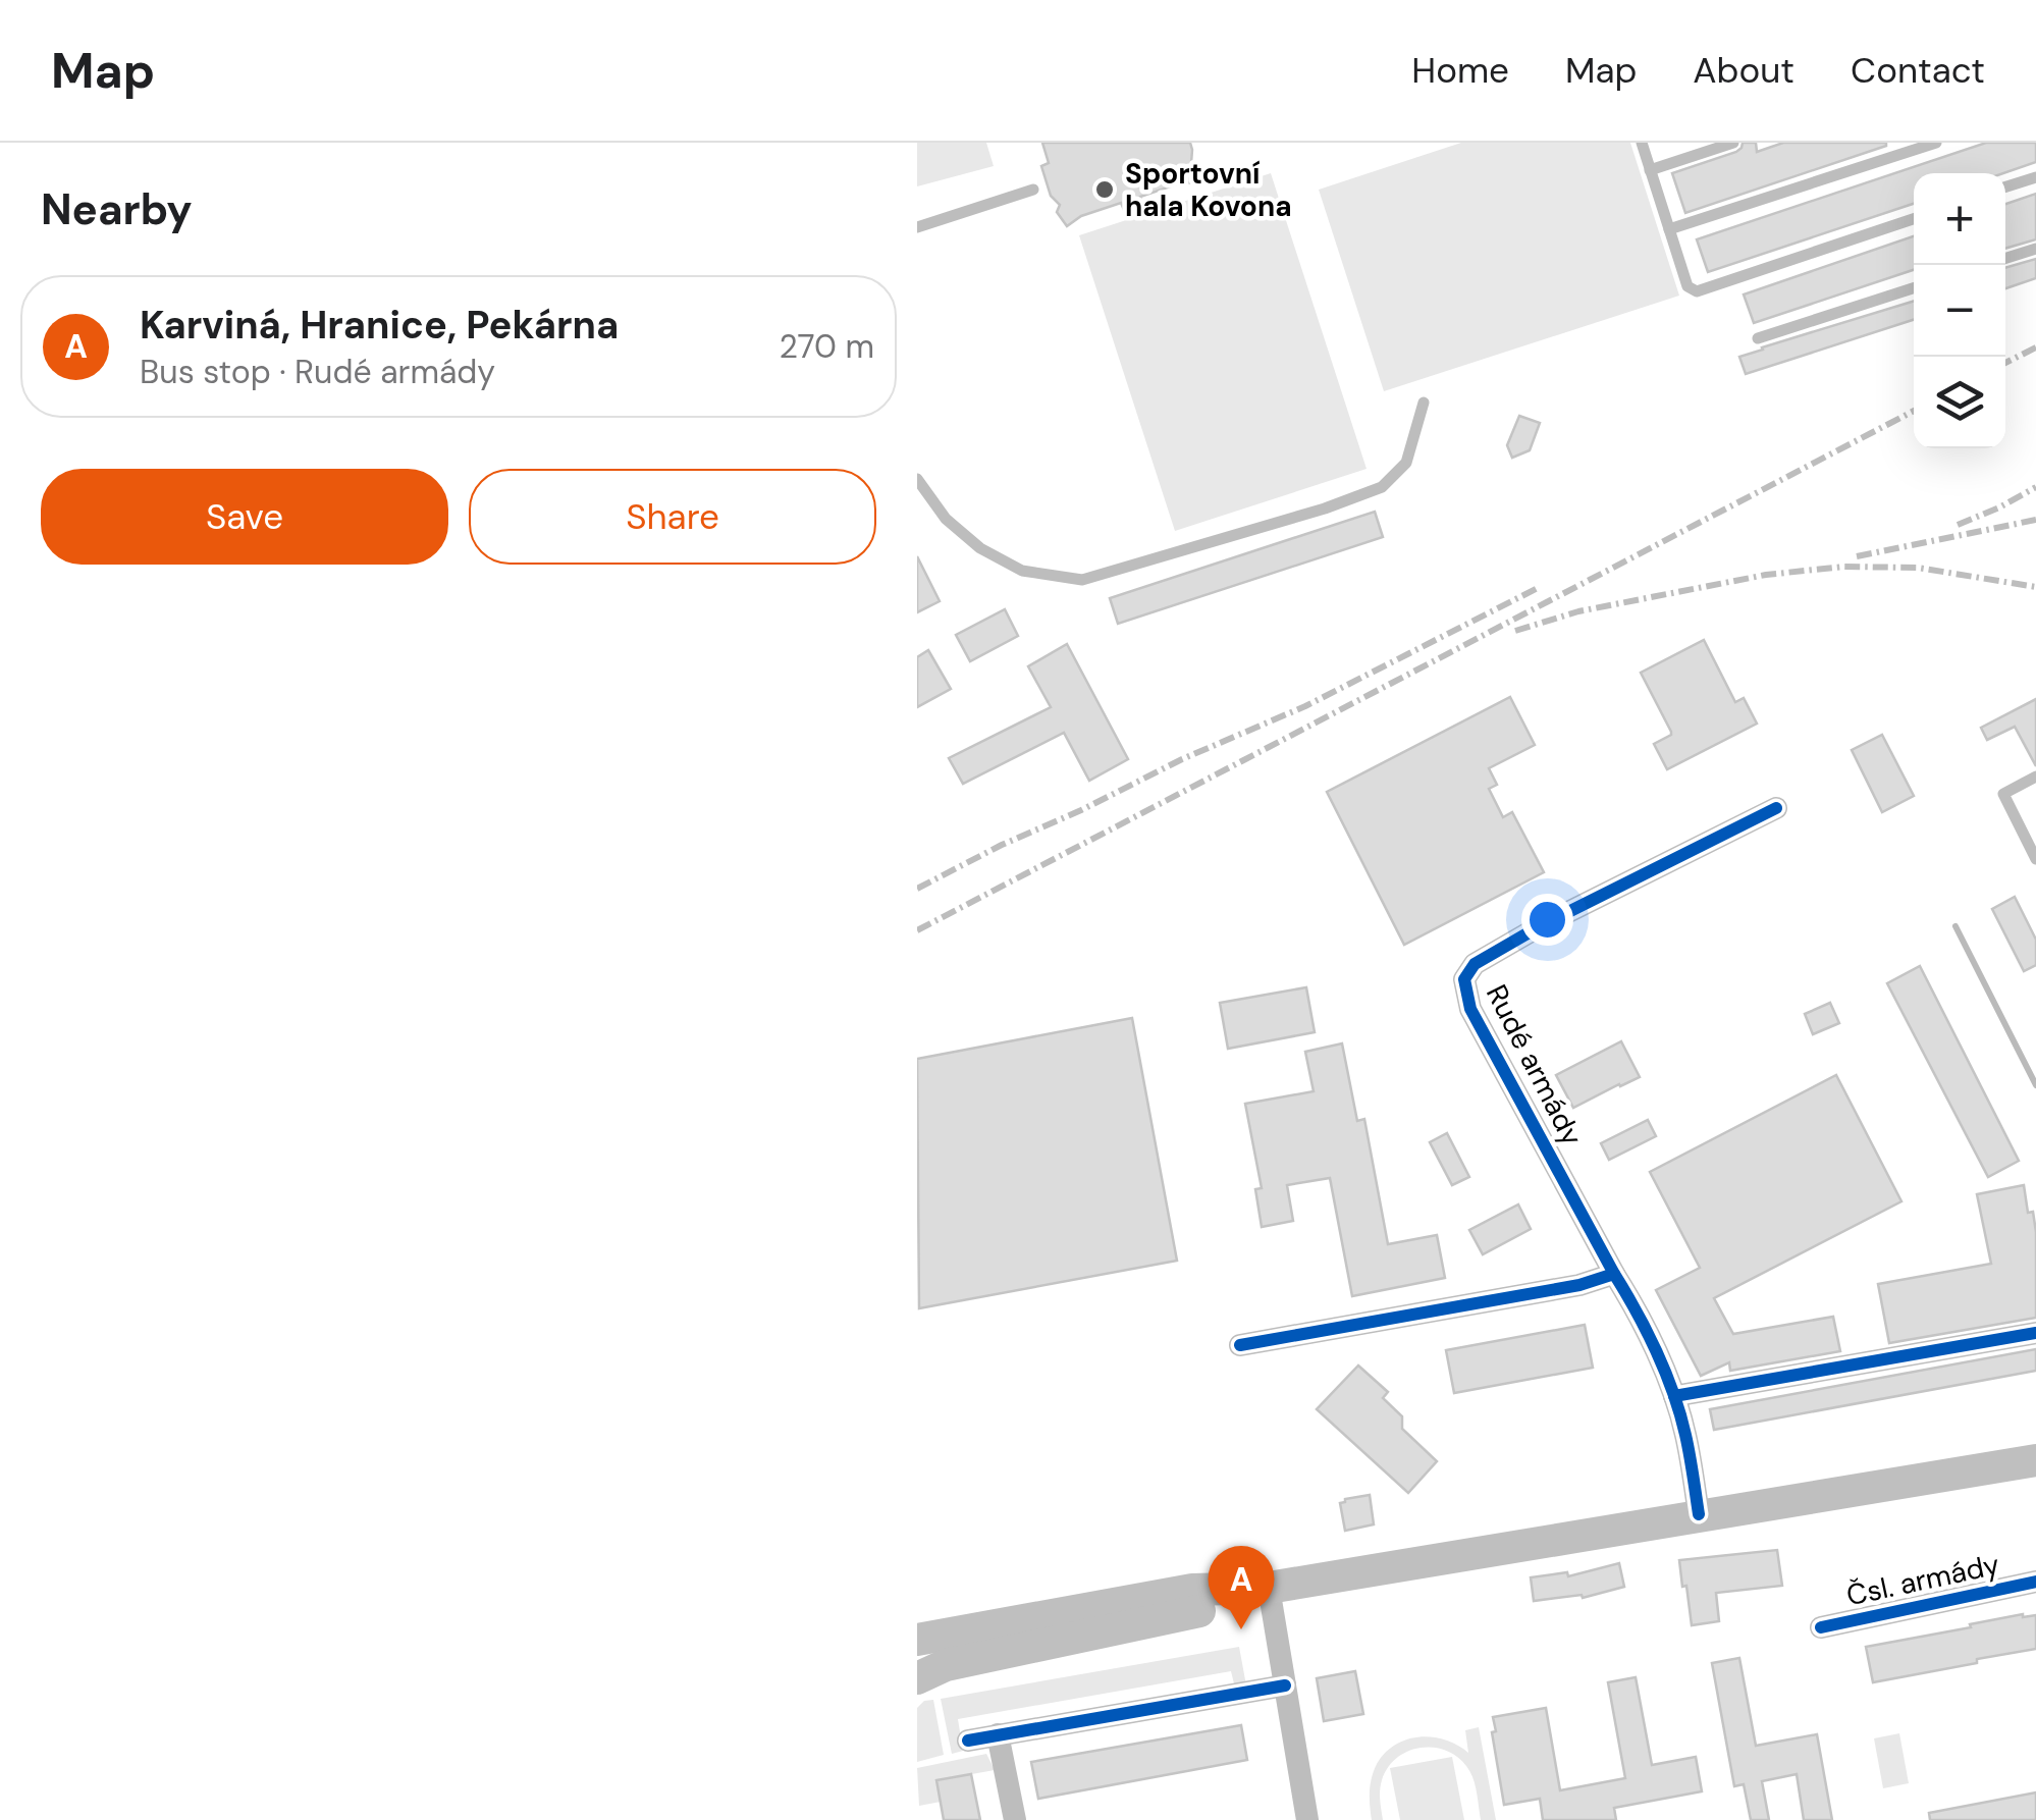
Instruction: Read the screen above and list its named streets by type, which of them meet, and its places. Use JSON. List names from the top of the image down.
{
  "streets": {
    "street": ["Rudé armády", "Čsl. armády"]
  },
  "places": ["Sportovní hala Kovona"],
  "page": {
    "header": "Map",
    "nav": [
      "Home",
      "Map",
      "About",
      "Contact"
    ],
    "heading": "Nearby",
    "map_buttons": ["+", "−"],
    "list": [
      {
        "mark": "A",
        "name": "Karviná, Hranice, Pekárna",
        "note": "Bus stop · Rudé armády",
        "value": "270 m"
      }
    ],
    "buttons": ["Save", "Share"],
    "pins": "A"
  }
}
